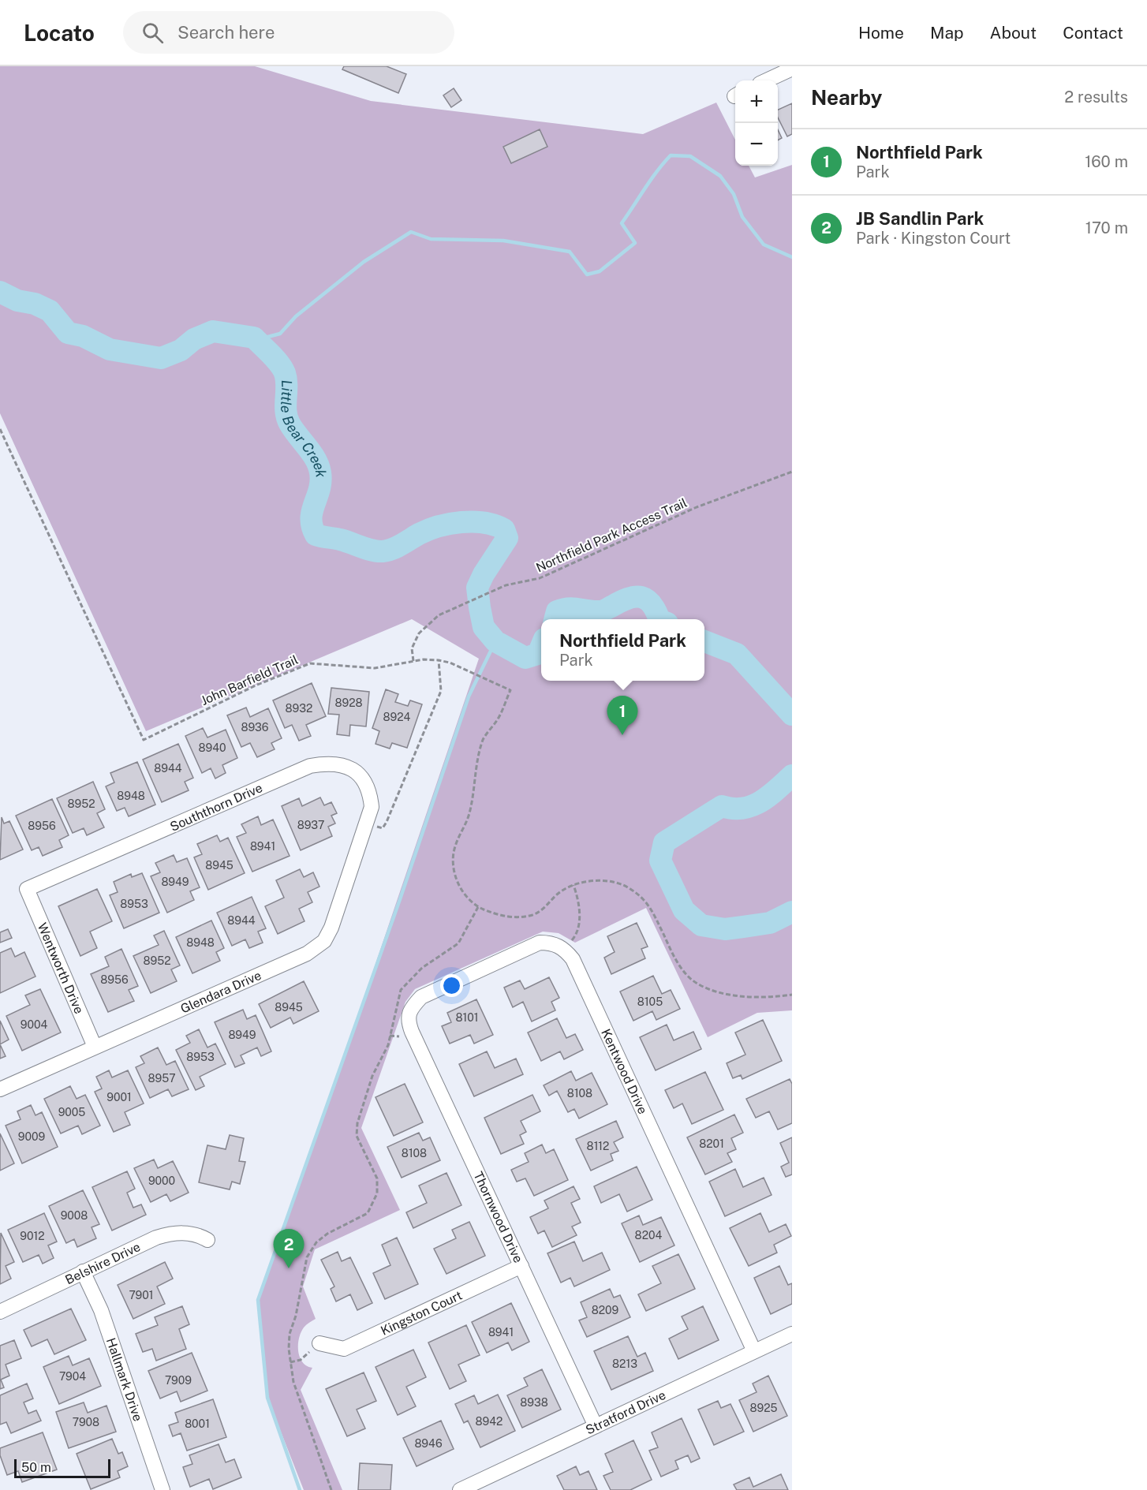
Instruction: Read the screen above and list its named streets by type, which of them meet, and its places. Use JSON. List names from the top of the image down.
{
  "streets": {
    "street": [
      "Souththorn Drive",
      "Wentworth Drive",
      "Glendara Drive",
      "Kentwood Drive",
      "Thornwood Drive",
      "Belshire Drive",
      "Kingston Court",
      "Hallmark Drive",
      "Stratford Drive"
    ],
    "path": ["Northfield Park Access Trail", "John Barfield Trail"]
  },
  "crossings": [
    ["Northfield Park Access Trail", "John Barfield Trail"],
    ["Souththorn Drive", "Wentworth Drive"],
    ["Souththorn Drive", "Glendara Drive"],
    ["Wentworth Drive", "Glendara Drive"],
    ["Kentwood Drive", "Thornwood Drive"],
    ["Kentwood Drive", "Stratford Drive"],
    ["Thornwood Drive", "Kingston Court"],
    ["Thornwood Drive", "Stratford Drive"],
    ["Belshire Drive", "Hallmark Drive"]
  ],
  "water": ["Little Bear Creek"],
  "house_numbers": [
    "8928",
    "8932",
    "8924",
    "8936",
    "8940",
    "8944",
    "8948",
    "8952",
    "8937",
    "8956",
    "8941",
    "8945",
    "8949",
    "8953",
    "8944",
    "8948",
    "8952",
    "8956",
    "8105",
    "8945",
    "8101",
    "9004",
    "8949",
    "8953",
    "8957",
    "8108",
    "9001",
    "9005",
    "9009",
    "8201",
    "8112",
    "8108",
    "9000",
    "9008",
    "8204",
    "9012",
    "7901",
    "8209",
    "8941",
    "8213",
    "7904",
    "7909",
    "8938",
    "8925",
    "8942",
    "7908",
    "8001",
    "8946"
  ],
  "scale_bar": "50 m",
  "page": {
    "header": "Locato",
    "search": "Search here",
    "nav": [
      "Home",
      "Map",
      "About",
      "Contact"
    ],
    "heading": ["Nearby", "2 results"],
    "map_buttons": ["+", "−"],
    "list": [
      {
        "mark": "1",
        "name": "Northfield Park",
        "note": "Park",
        "value": "160 m"
      },
      {
        "mark": "2",
        "name": "JB Sandlin Park",
        "note": "Park · Kingston Court",
        "value": "170 m"
      }
    ],
    "popup": ["Northfield Park", "Park"],
    "pins": ["1", "2"],
    "scale": "50 m"
  }
}
